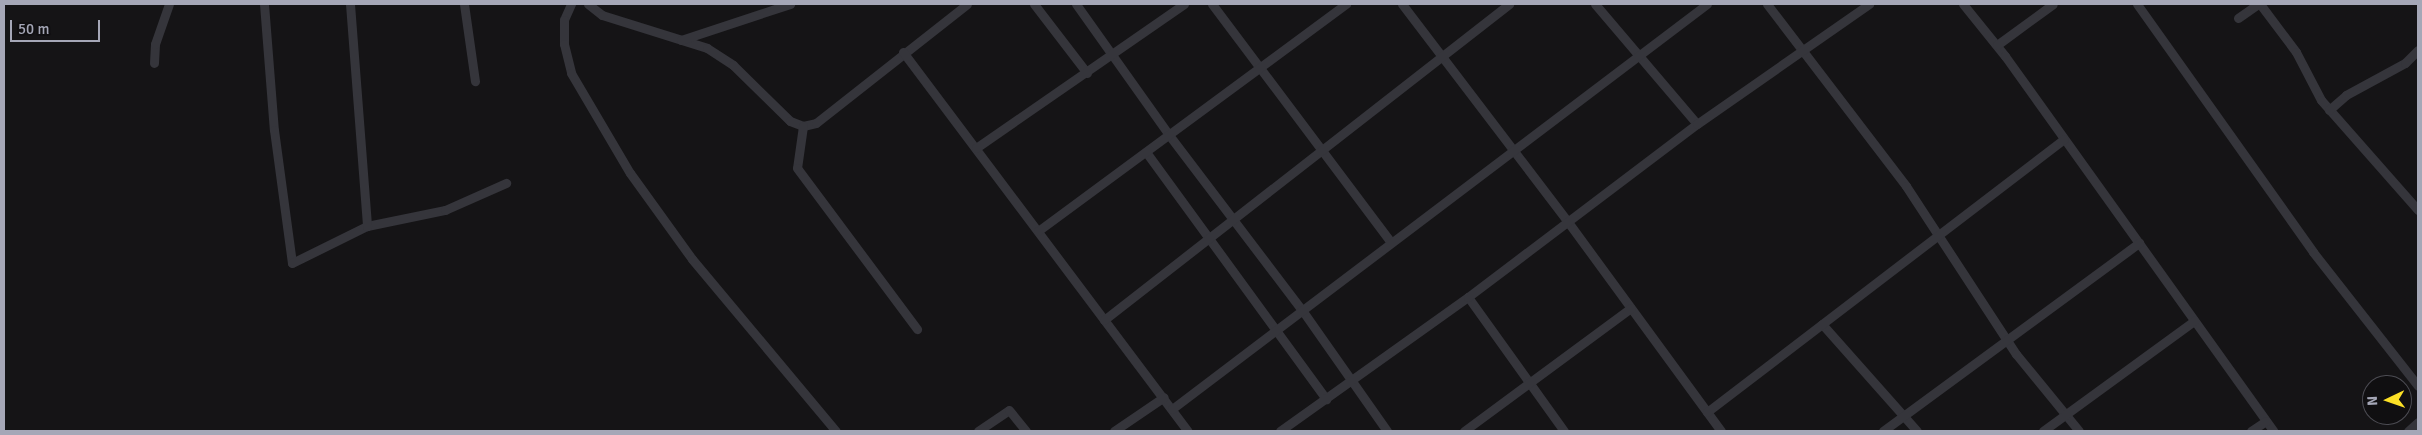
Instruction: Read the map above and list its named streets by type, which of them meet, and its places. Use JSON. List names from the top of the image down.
{
  "scale_bar": "50 m",
  "north": "left"
}
